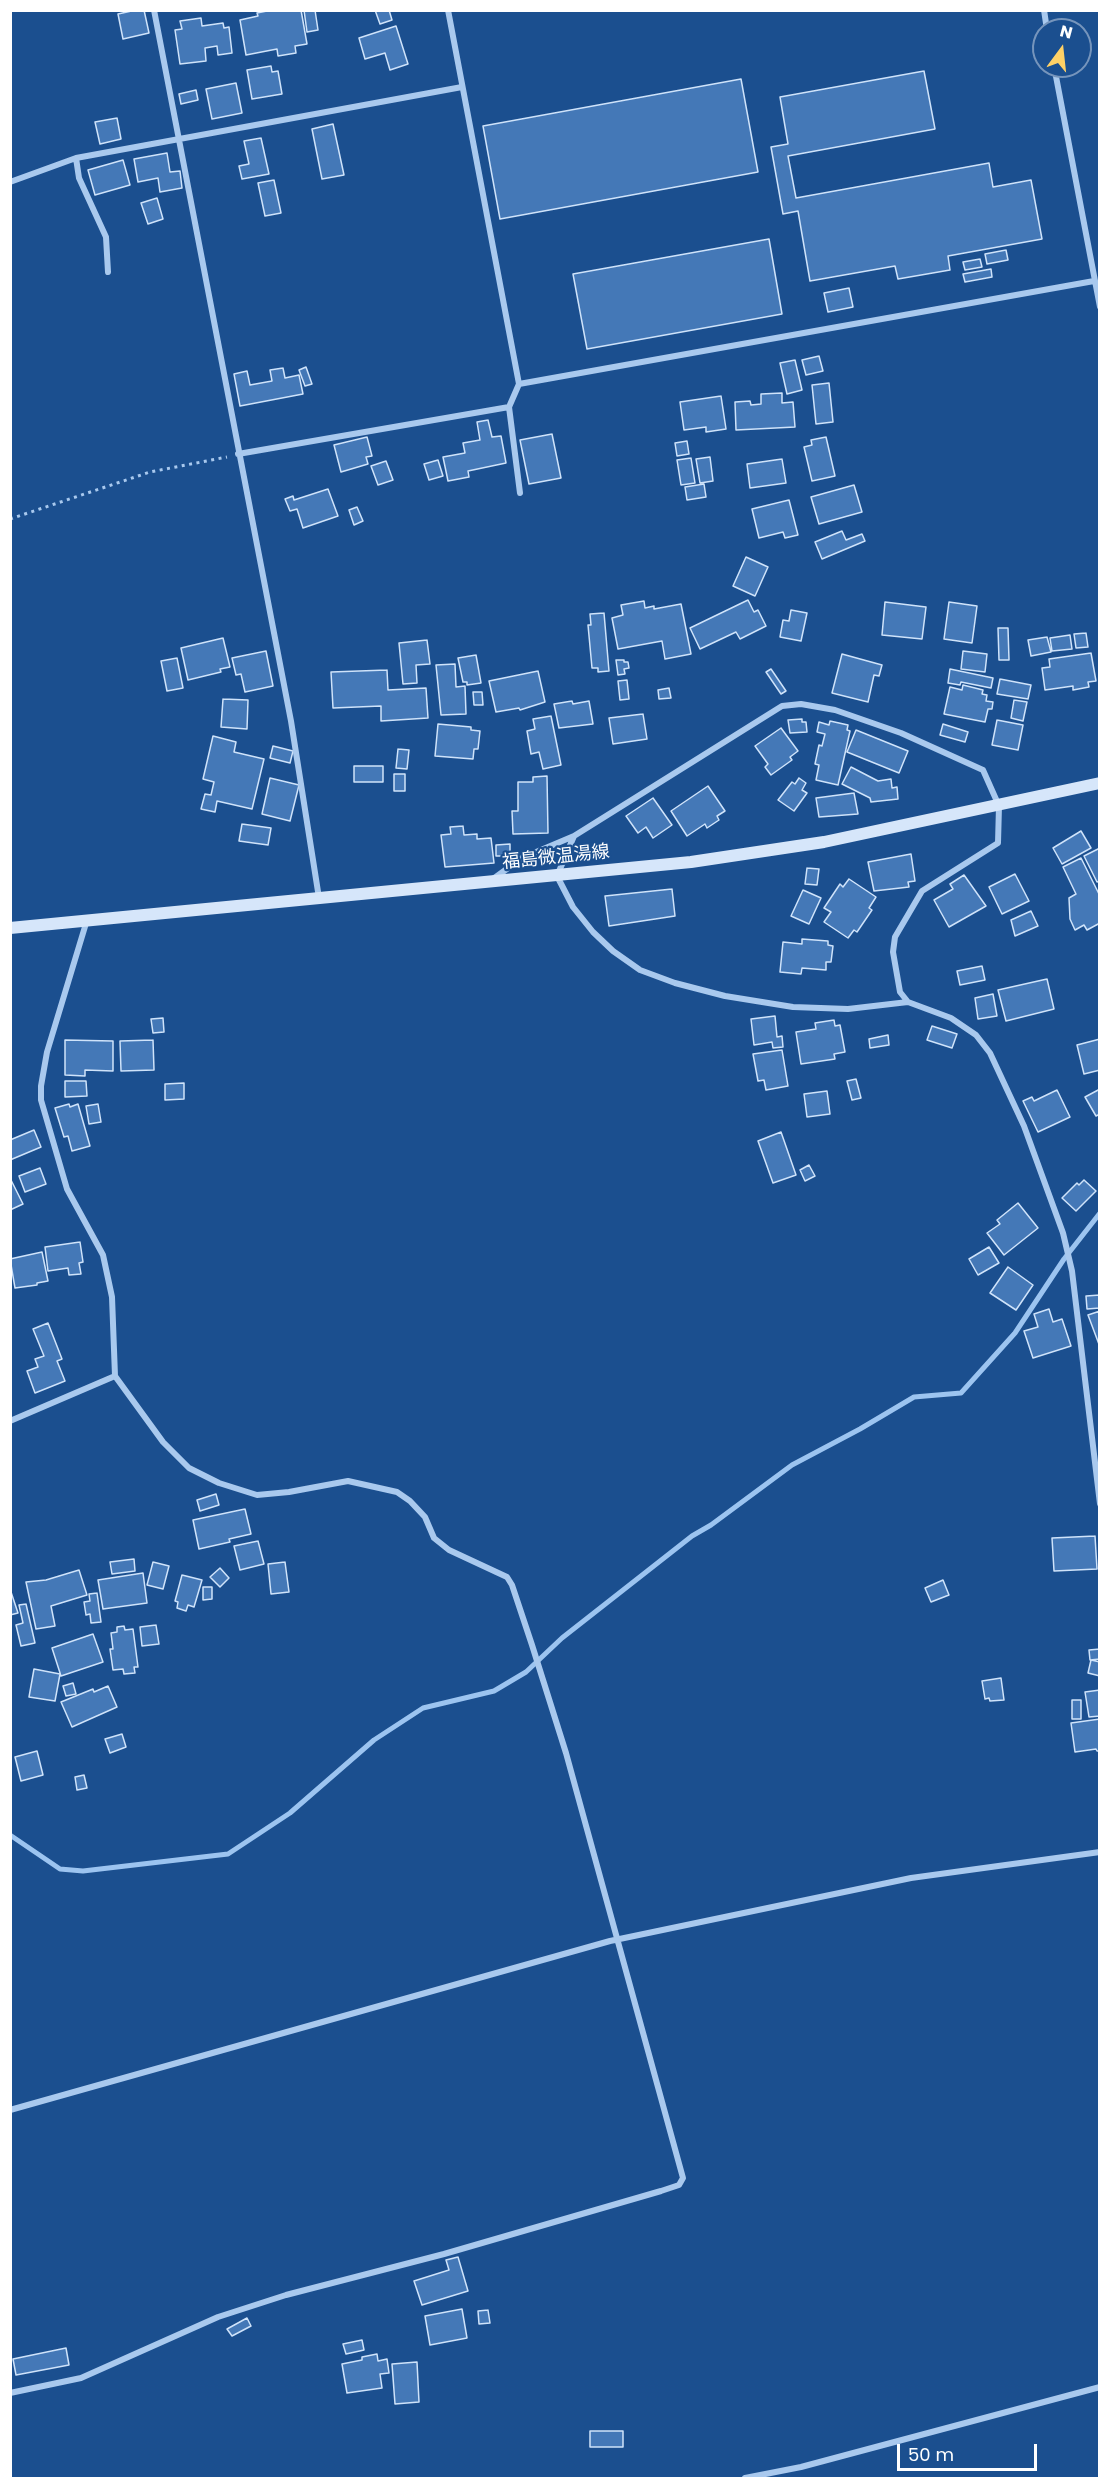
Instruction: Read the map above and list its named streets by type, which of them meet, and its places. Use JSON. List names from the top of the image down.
{
  "streets": {
    "main road": ["福島微温湯線"]
  },
  "scale_bar": "50 m",
  "north": "top"
}
